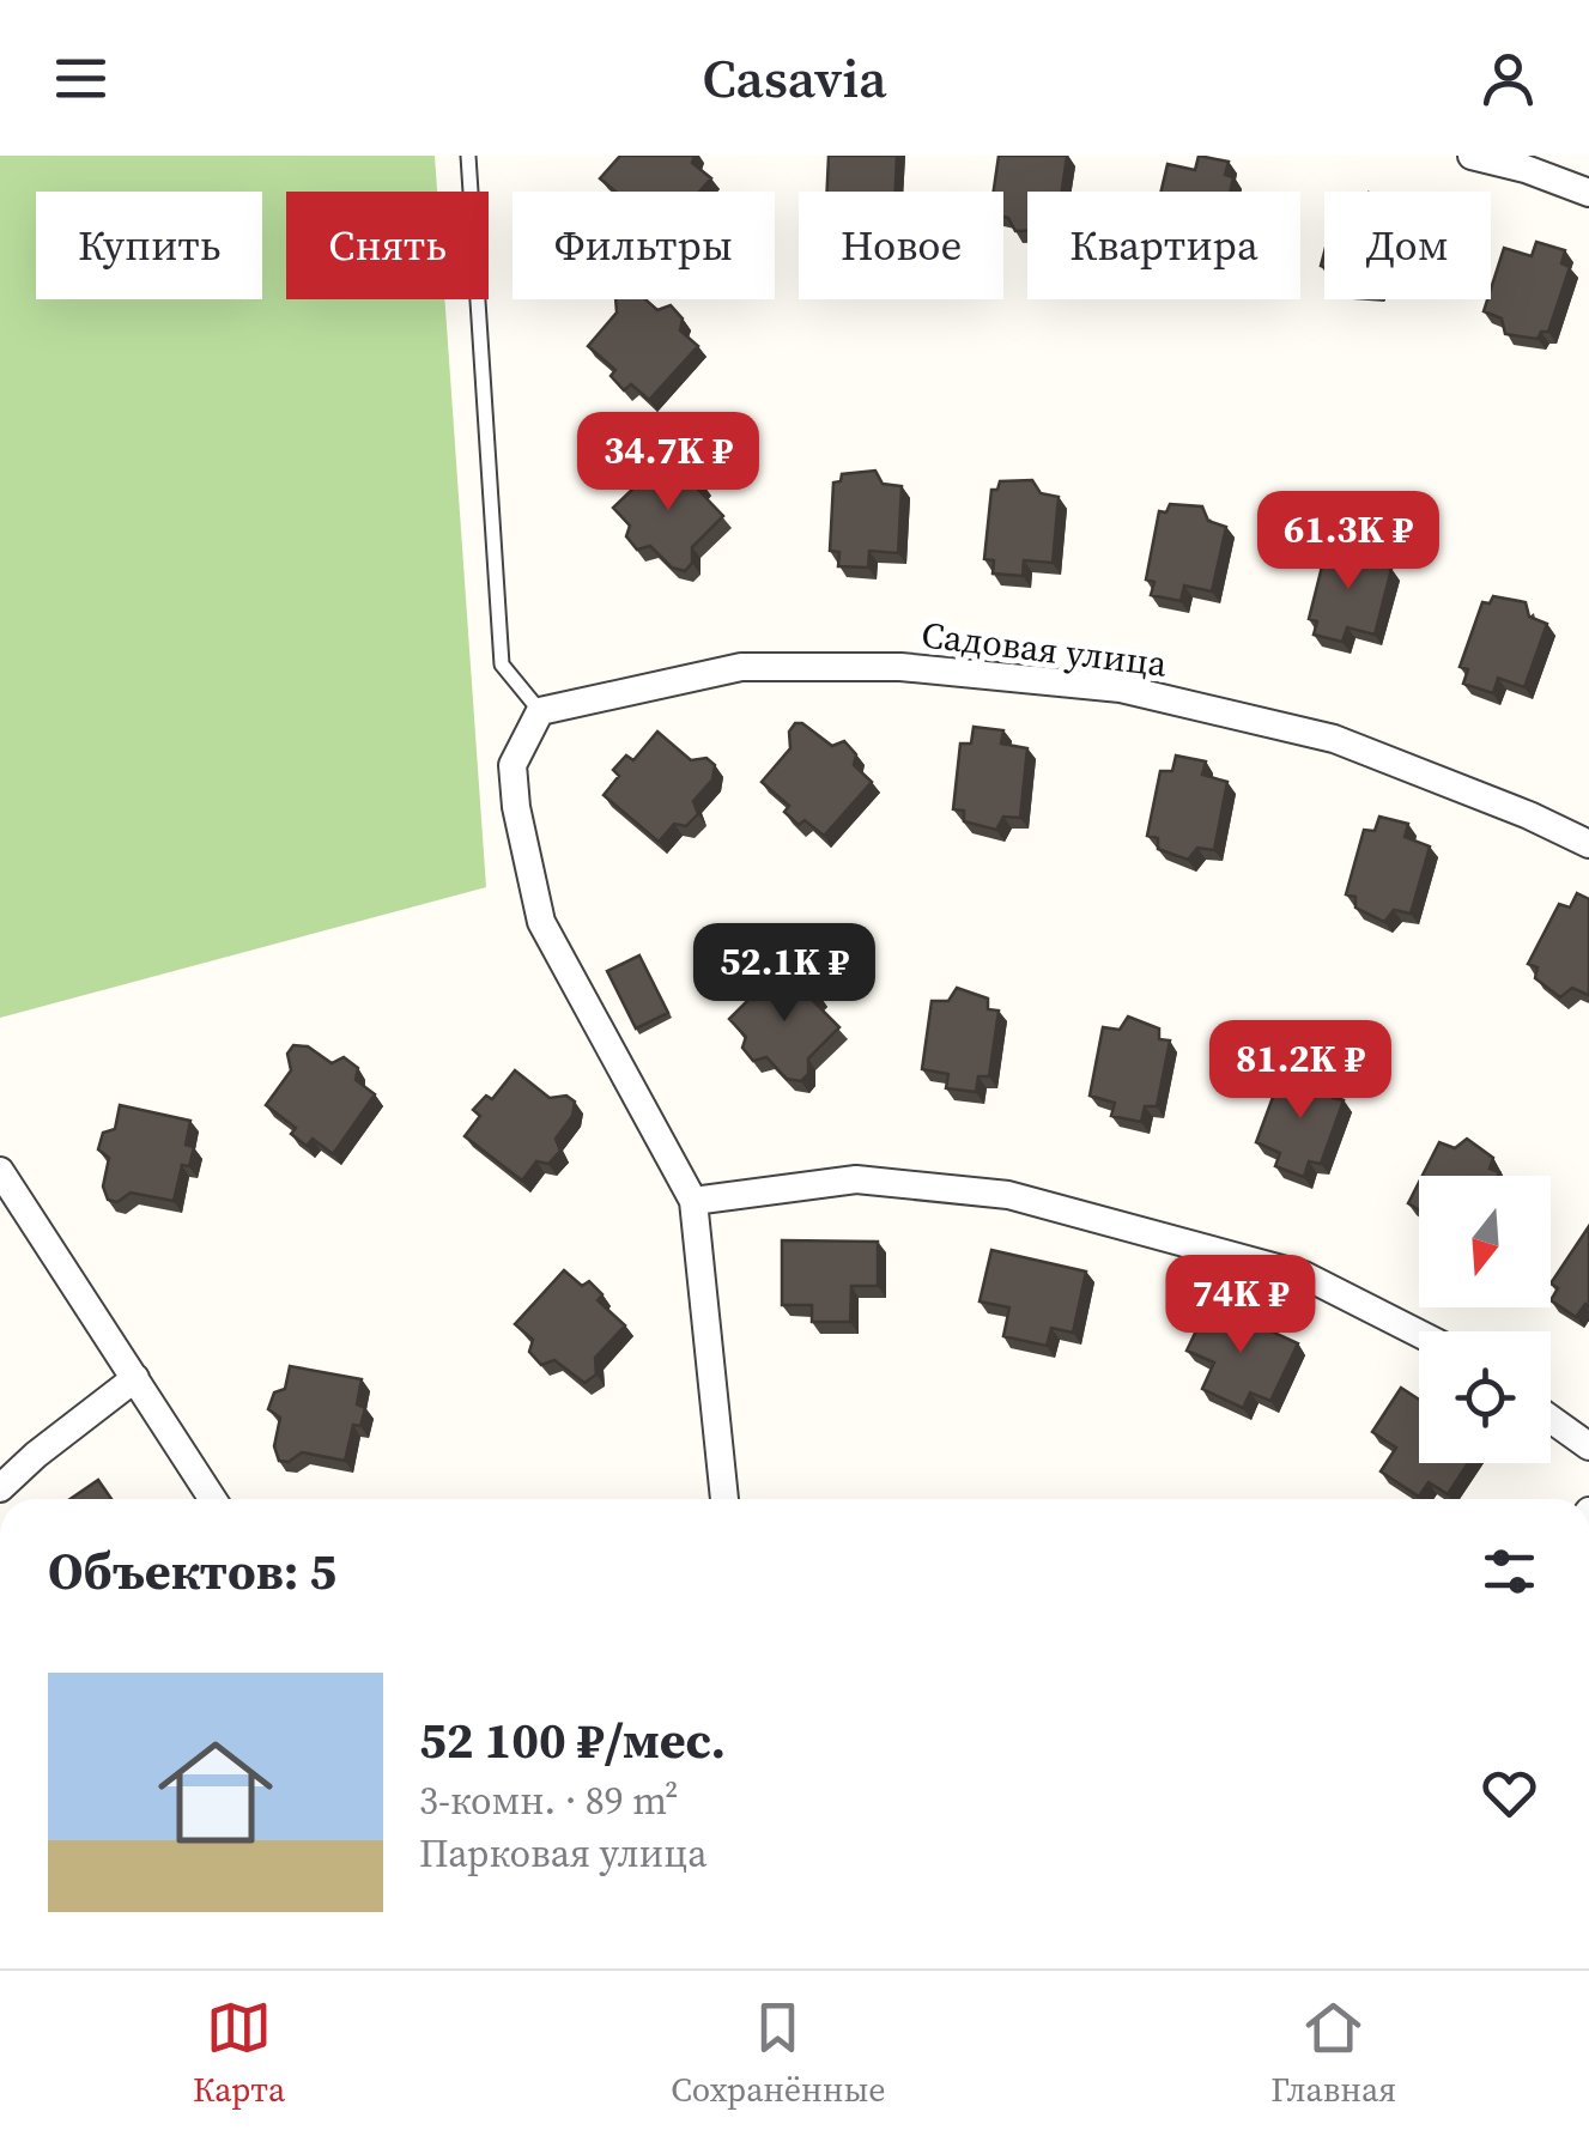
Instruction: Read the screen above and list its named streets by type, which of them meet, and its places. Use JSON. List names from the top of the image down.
{
  "streets": {
    "street": ["Садовая улица"]
  },
  "north": "bottom",
  "page": {
    "header": "Casavia",
    "chip": [
      "Купить",
      "Снять",
      "Фильтры",
      "Новое",
      "Квартира",
      "Дом"
    ],
    "price": [
      "34.7K ₽",
      "61.3K ₽",
      "52.1K ₽",
      "81.2K ₽",
      "74K ₽"
    ],
    "heading": "Объектов: 5",
    "list": [
      {
        "name": "52 100 ₽/мес.",
        "note": "3-комн. · 89 m² · Парковая улица"
      }
    ],
    "tabs": ["Карта", "Сохранённые", "Главная"]
  }
}
